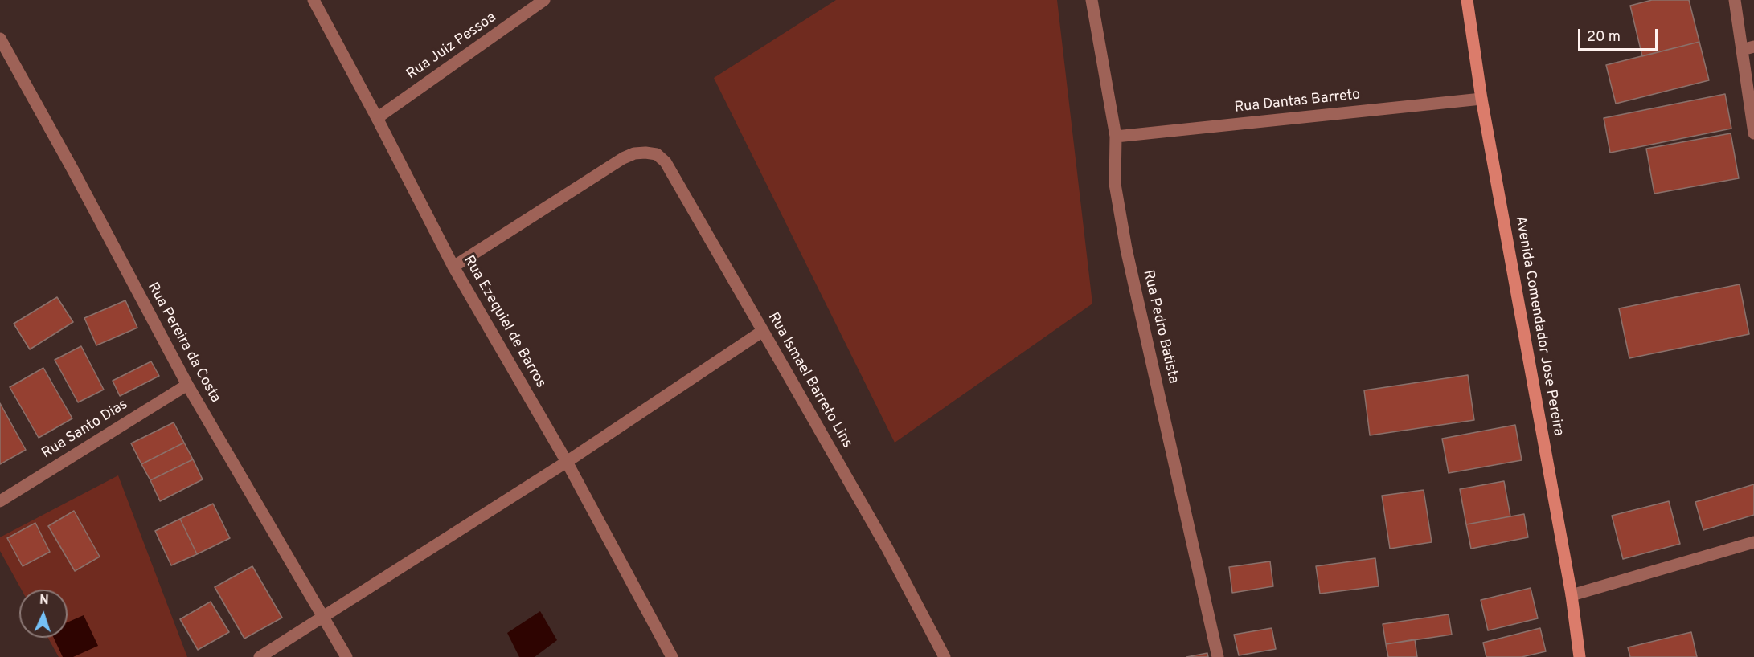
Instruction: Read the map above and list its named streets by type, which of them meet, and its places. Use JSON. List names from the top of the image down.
{
  "streets": {
    "street": [
      "Rua Juiz Pessoa",
      "Rua Dantas Barreto",
      "Rua Ezequiel de Barros",
      "Avenida Comendador Jose Pereira",
      "Rua Pedro Batista",
      "Rua Pereira da Costa",
      "Rua Ismael Barreto Lins",
      "Rua Santo Dias"
    ]
  },
  "crossings": [
    ["Rua Juiz Pessoa", "Rua Ezequiel de Barros"],
    ["Rua Dantas Barreto", "Avenida Comendador Jose Pereira"],
    ["Rua Dantas Barreto", "Rua Pedro Batista"],
    ["Rua Ezequiel de Barros", "Rua Ismael Barreto Lins"],
    ["Rua Pereira da Costa", "Rua Santo Dias"]
  ],
  "scale_bar": "20 m",
  "north": "top"
}
